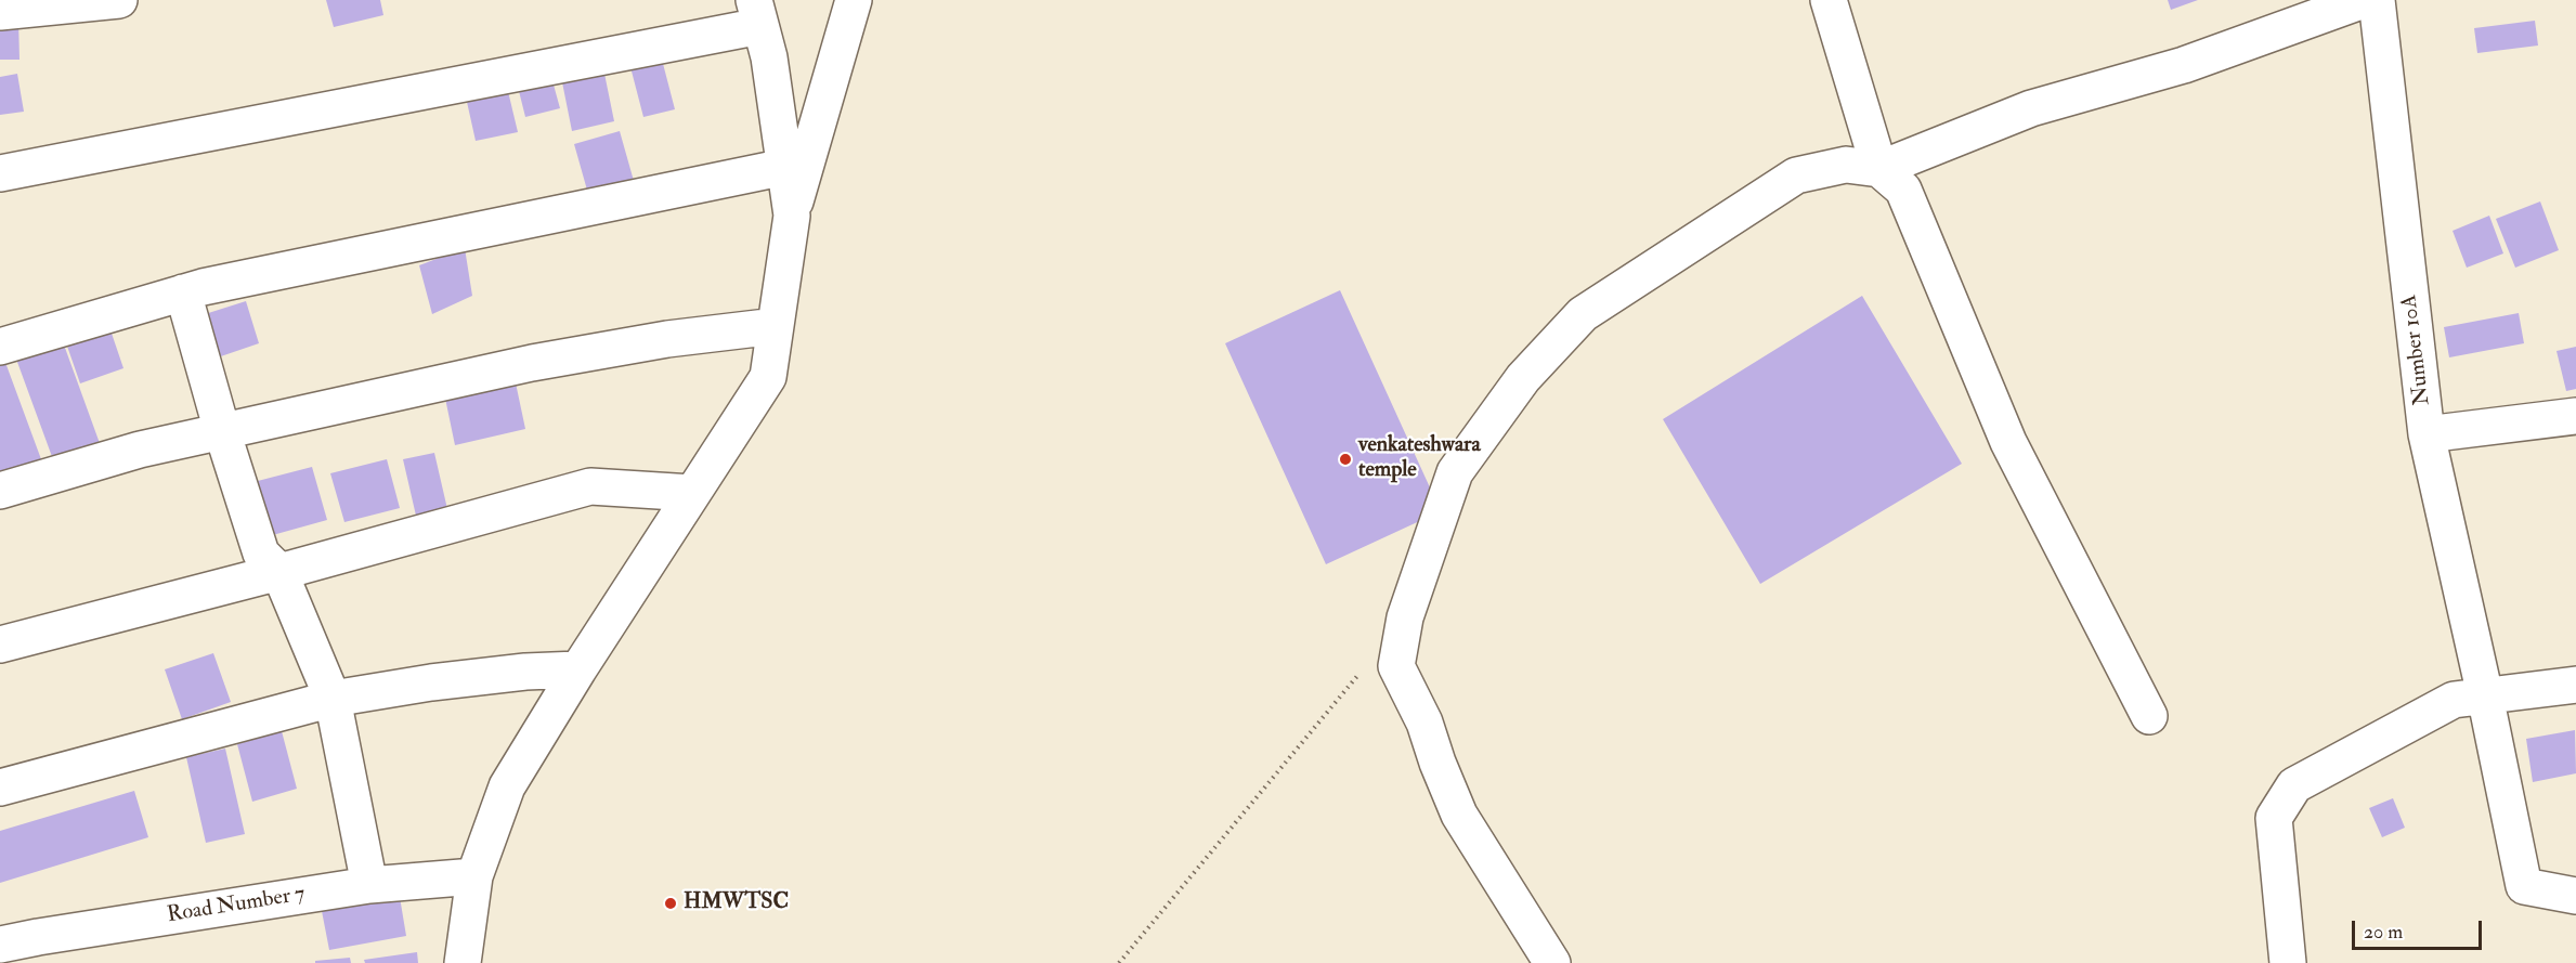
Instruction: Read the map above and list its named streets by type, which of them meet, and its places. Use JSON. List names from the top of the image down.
{
  "streets": {
    "street": ["Number 10A", "Road Number 7"]
  },
  "places": ["venkateshwara temple", "HMWTSC"],
  "scale_bar": "20 m"
}
